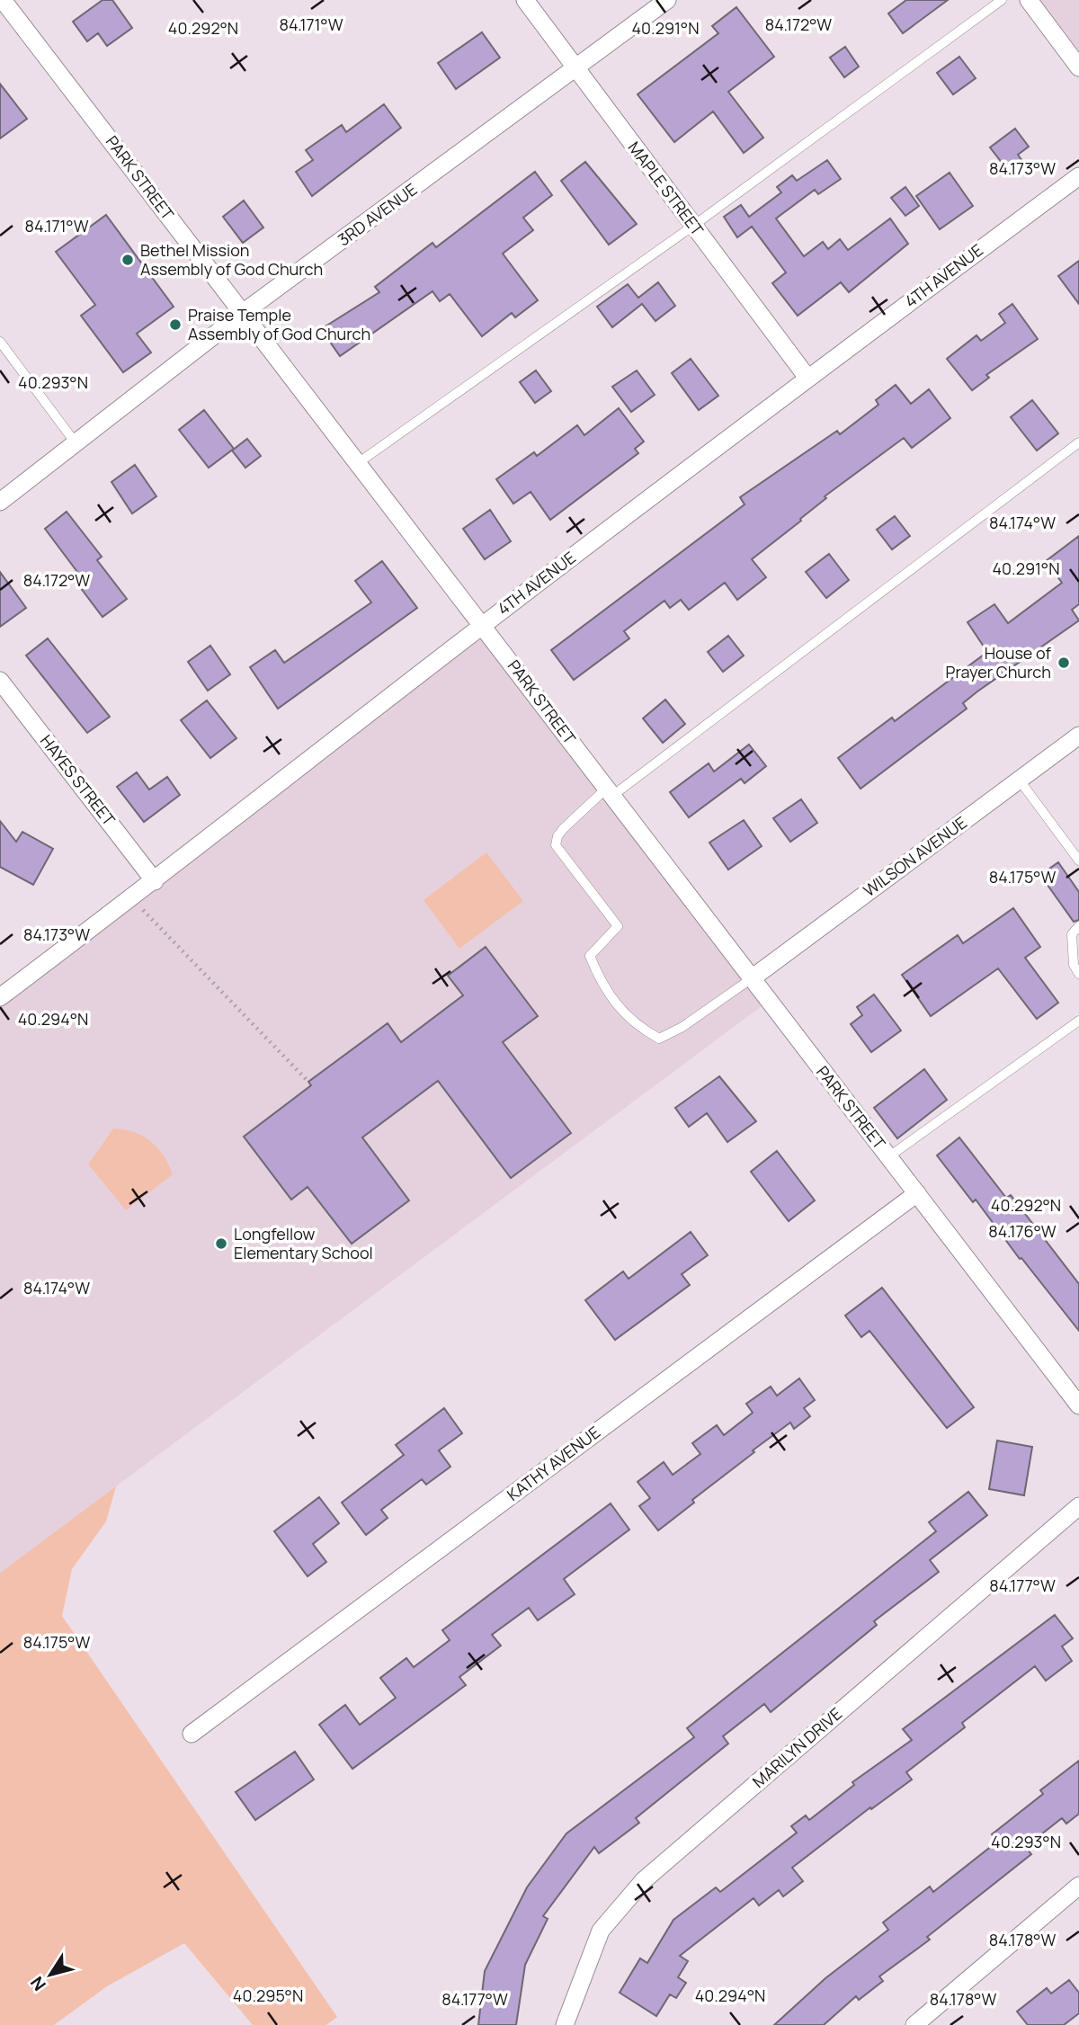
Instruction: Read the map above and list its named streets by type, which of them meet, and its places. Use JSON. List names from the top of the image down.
{
  "streets": {
    "street": [
      "PARK STREET",
      "MAPLE STREET",
      "3RD AVENUE",
      "4TH AVENUE",
      "HAYES STREET",
      "WILSON AVENUE",
      "KATHY AVENUE",
      "MARILYN DRIVE"
    ]
  },
  "crossings": [
    ["PARK STREET", "3RD AVENUE"],
    ["PARK STREET", "4TH AVENUE"],
    ["PARK STREET", "WILSON AVENUE"],
    ["PARK STREET", "KATHY AVENUE"],
    ["MAPLE STREET", "3RD AVENUE"],
    ["MAPLE STREET", "4TH AVENUE"],
    ["4TH AVENUE", "HAYES STREET"]
  ],
  "places": [
    "Bethel Mission Assembly of God Church",
    "Praise Temple Assembly of God Church",
    "House of Prayer Church",
    "Longfellow Elementary School"
  ],
  "north": "bottom left",
  "coordinates": [
    "84.171°W",
    "84.172°W",
    "40.292°N",
    "40.291°N",
    "84.173°W",
    "40.293°N",
    "84.174°W",
    "84.175°W",
    "40.294°N",
    "84.176°W",
    "84.177°W",
    "84.178°W",
    "40.295°N"
  ]
}
